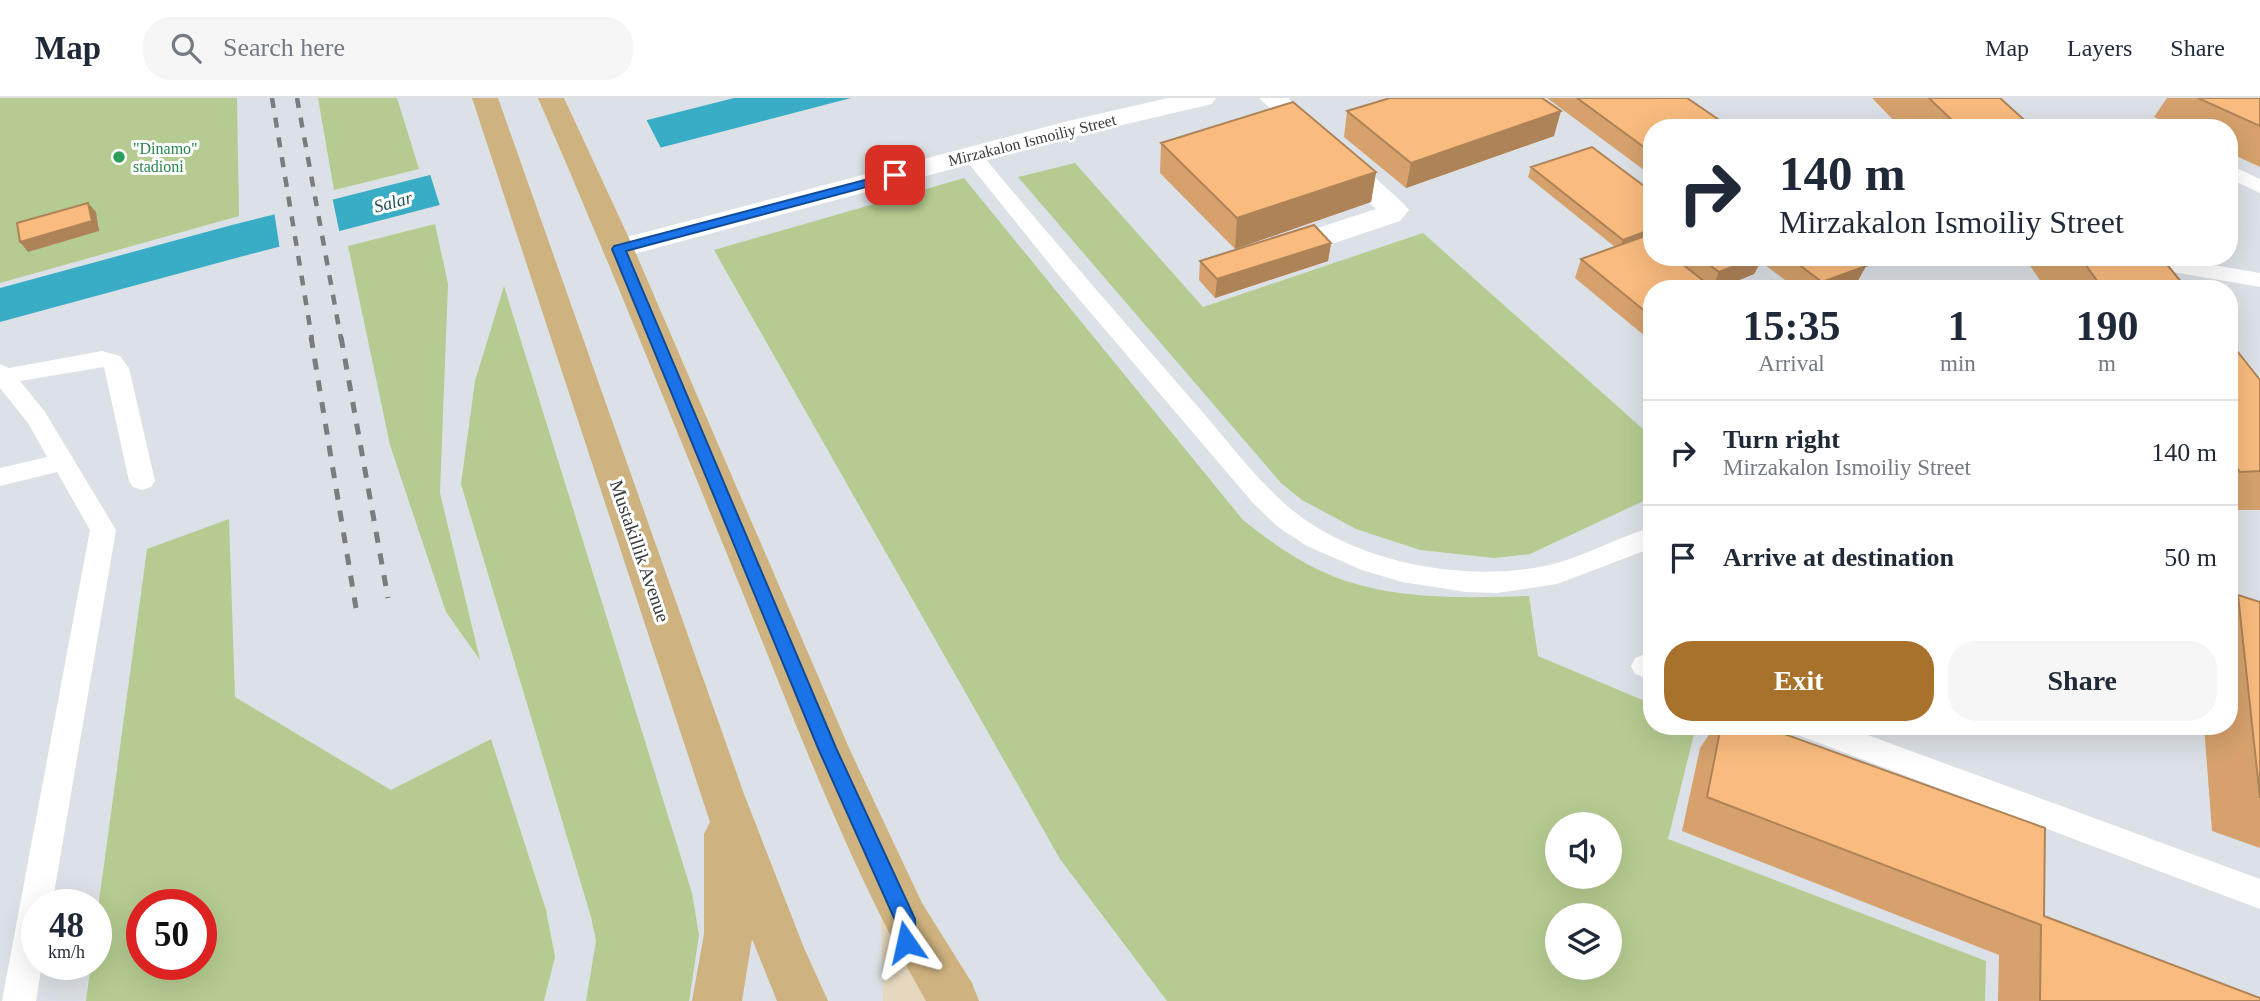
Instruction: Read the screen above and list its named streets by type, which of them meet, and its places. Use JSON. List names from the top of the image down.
{
  "streets": {
    "main road": ["Mustakillik Avenue"],
    "street": ["Mirzakalon Ismoiliy Street"]
  },
  "water": ["Salar"],
  "places": ["\"Dinamo\" stadioni"],
  "page": {
    "header": "Map",
    "search": "Search here",
    "nav": ["Map", "Layers", "Share"],
    "turn": ["140 m", "Mirzakalon Ismoiliy Street"],
    "eta": [
      "15:35",
      "Arrival",
      "1",
      "min",
      "190",
      "m"
    ],
    "list": [
      {
        "name": "Turn right",
        "note": "Mirzakalon Ismoiliy Street",
        "value": "140 m"
      },
      {
        "name": "Arrive at destination",
        "value": "50 m"
      }
    ],
    "buttons": ["Exit", "Share"],
    "speed": "48 km/h",
    "limit": "50"
  }
}
